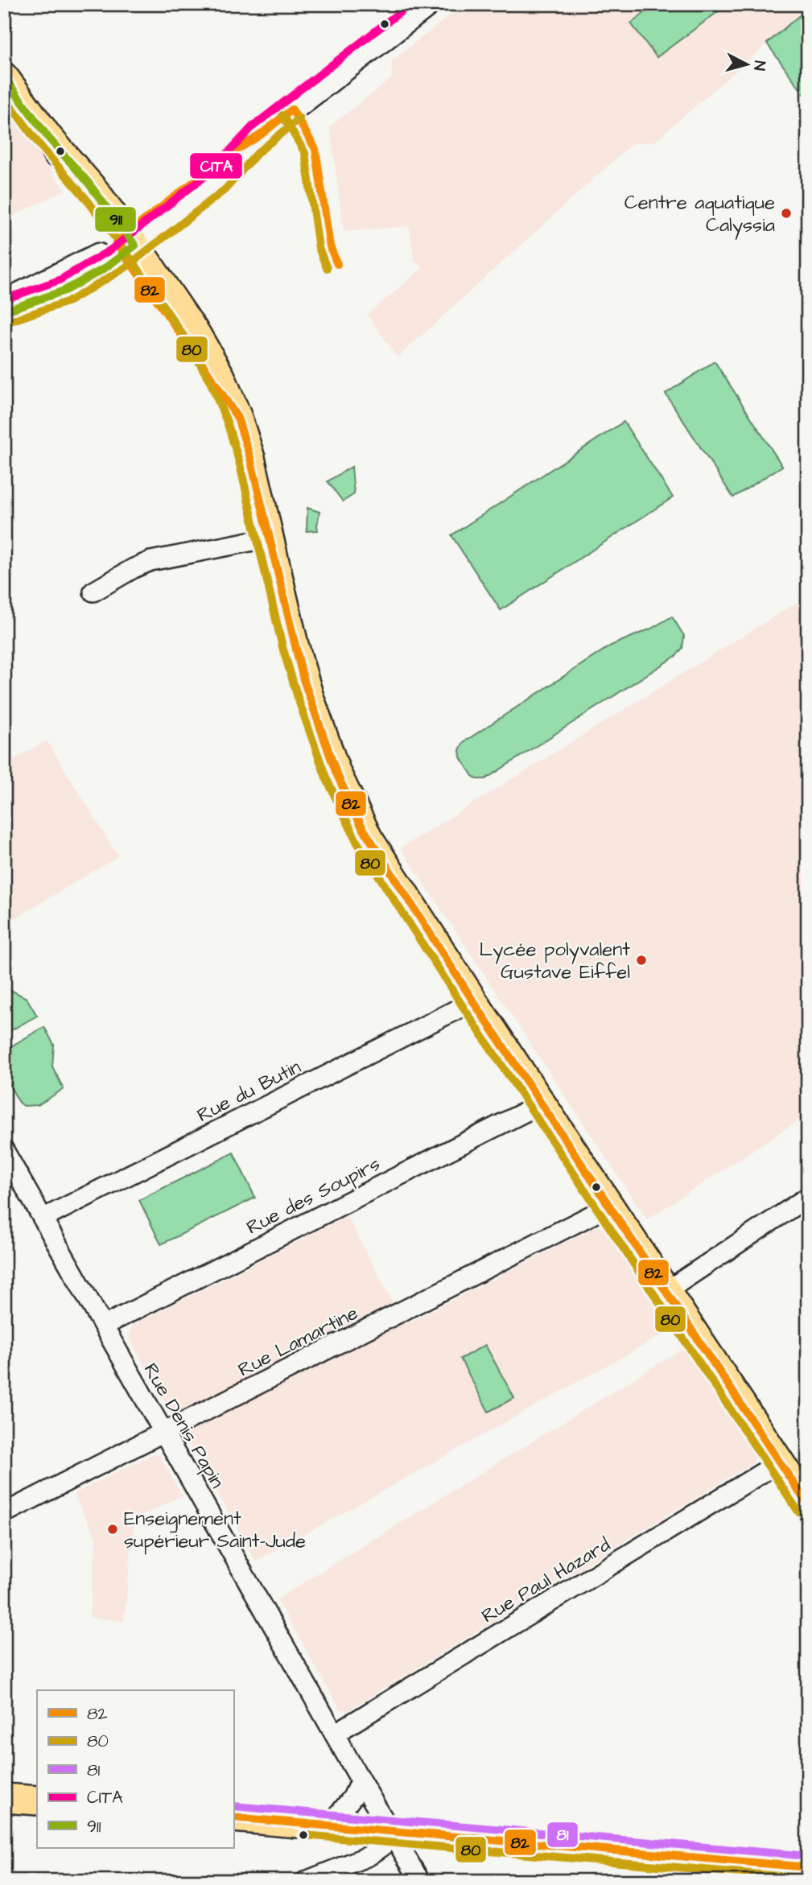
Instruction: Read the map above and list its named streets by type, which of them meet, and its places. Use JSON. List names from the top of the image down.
{
  "streets": {
    "street": [
      "Rue du Butin",
      "Rue des Soupirs",
      "Rue Lamartine",
      "Rue Denis Papin",
      "Rue Paul Hazard"
    ]
  },
  "crossings": [
    ["Rue du Butin", "Rue Denis Papin"],
    ["Rue des Soupirs", "Rue Denis Papin"],
    ["Rue Lamartine", "Rue Denis Papin"],
    ["Rue Denis Papin", "Rue Paul Hazard"]
  ],
  "places": ["Centre aquatique Calyssia", "Lycée polyvalent Gustave Eiffel", "Enseignement supérieur Saint-Jude"],
  "lines": [
    "transit line CITA",
    "transit line 911",
    "transit line 80",
    "transit line 82",
    "transit line 81"
  ],
  "legend": [
    "82",
    "80",
    "81",
    "CITA",
    "911"
  ],
  "north": "right"
}
